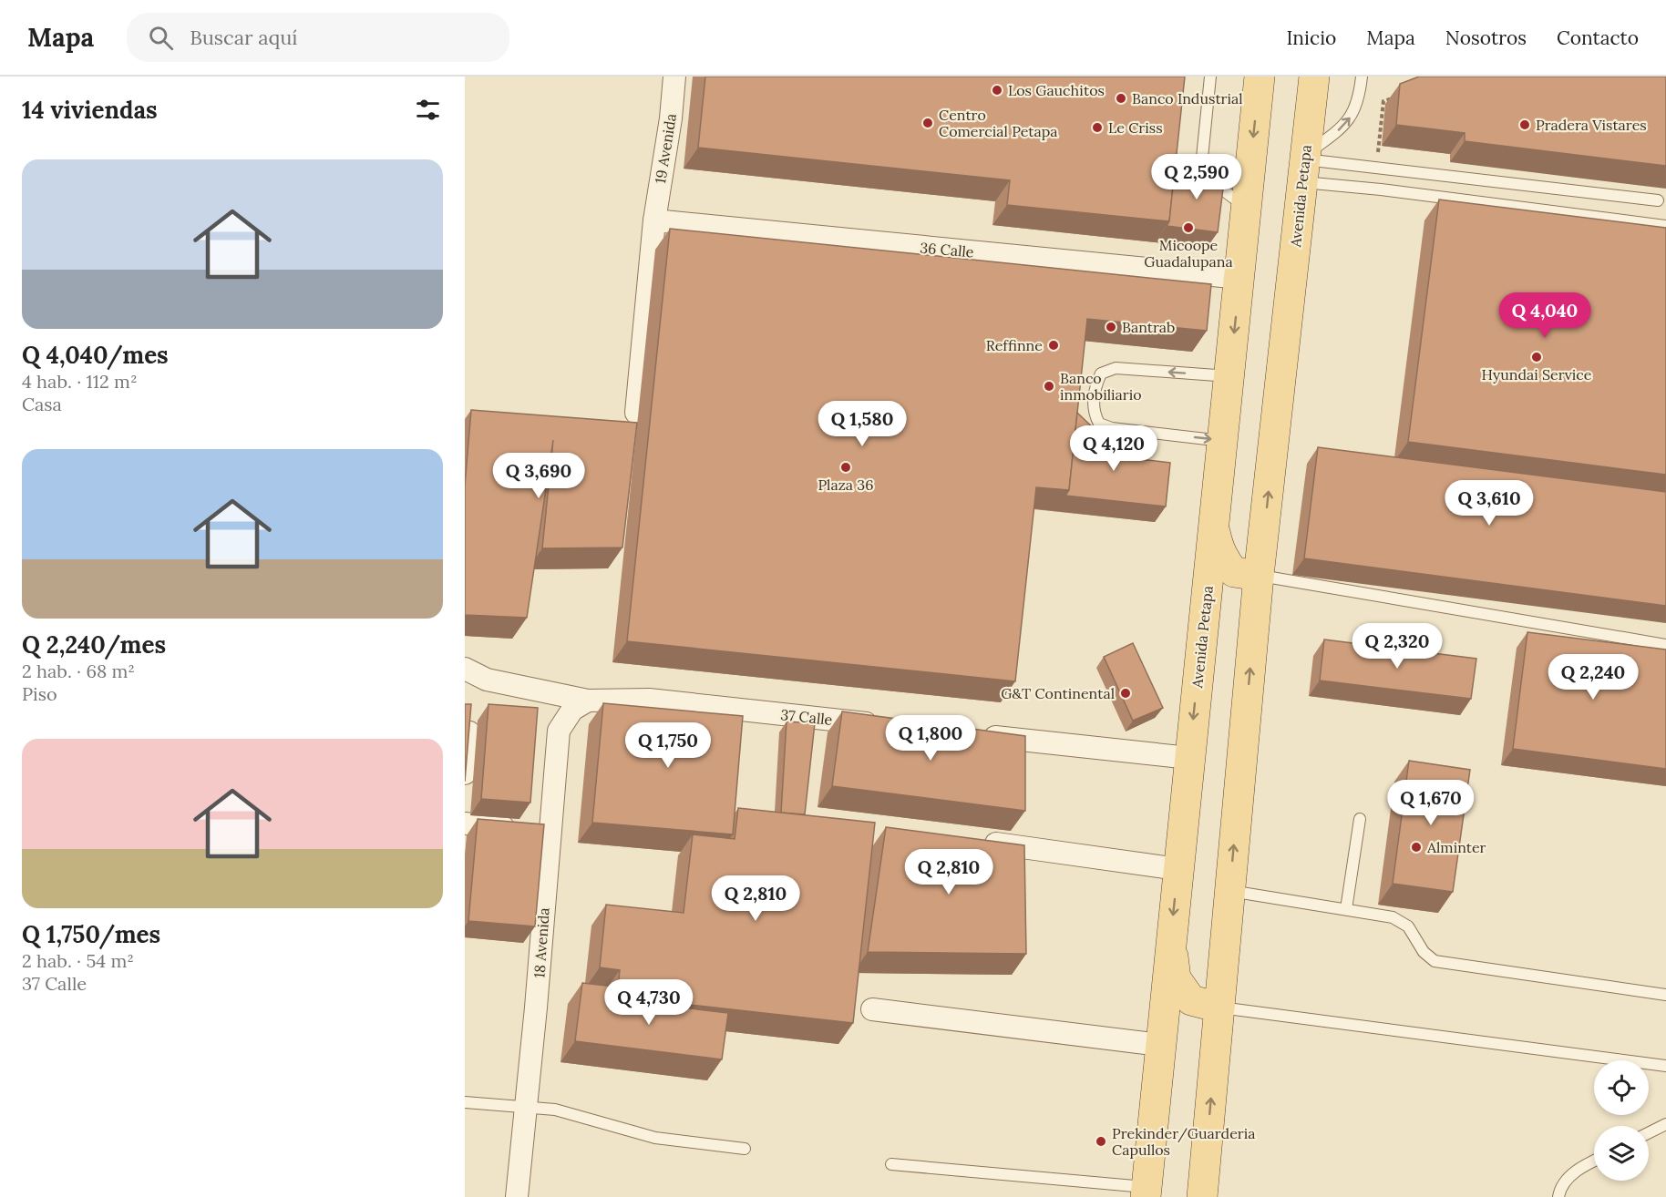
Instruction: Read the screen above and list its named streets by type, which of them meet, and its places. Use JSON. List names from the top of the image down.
{
  "streets": {
    "main road": ["Avenida Petapa"],
    "street": [
      "19 Avenida",
      "36 Calle",
      "37 Calle",
      "18 Avenida"
    ]
  },
  "crossings": [
    ["19 Avenida", "36 Calle"],
    ["Avenida Petapa", "36 Calle"],
    ["37 Calle", "18 Avenida"]
  ],
  "places": [
    "Los Gauchitos",
    "Banco Industrial",
    "Centro Comercial Petapa",
    "Pradera Vistares",
    "Le Criss",
    "Micoope Guadalupana",
    "Bantrab",
    "Reffinne",
    "Hyundai Service",
    "Banco inmobiliario",
    "Plaza 36",
    "G&T Continental",
    "Alminter",
    "Prekinder/Guarderia Capullos"
  ],
  "page": {
    "header": "Mapa",
    "search": "Buscar aquí",
    "nav": [
      "Inicio",
      "Mapa",
      "Nosotros",
      "Contacto"
    ],
    "heading": "14 viviendas",
    "list": [
      {
        "name": "Q 4,040/mes",
        "note": "4 hab. · 112 m² · Casa"
      },
      {
        "name": "Q 2,240/mes",
        "note": "2 hab. · 68 m² · Piso"
      },
      {
        "name": "Q 1,750/mes",
        "note": "2 hab. · 54 m² · 37 Calle"
      }
    ],
    "price": [
      "Q 2,590",
      "Q 4,040",
      "Q 1,580",
      "Q 4,120",
      "Q 3,690",
      "Q 3,610",
      "Q 2,320",
      "Q 2,240",
      "Q 1,800",
      "Q 1,750",
      "Q 1,670",
      "Q 2,810",
      "Q 2,810",
      "Q 4,730"
    ]
  }
}
